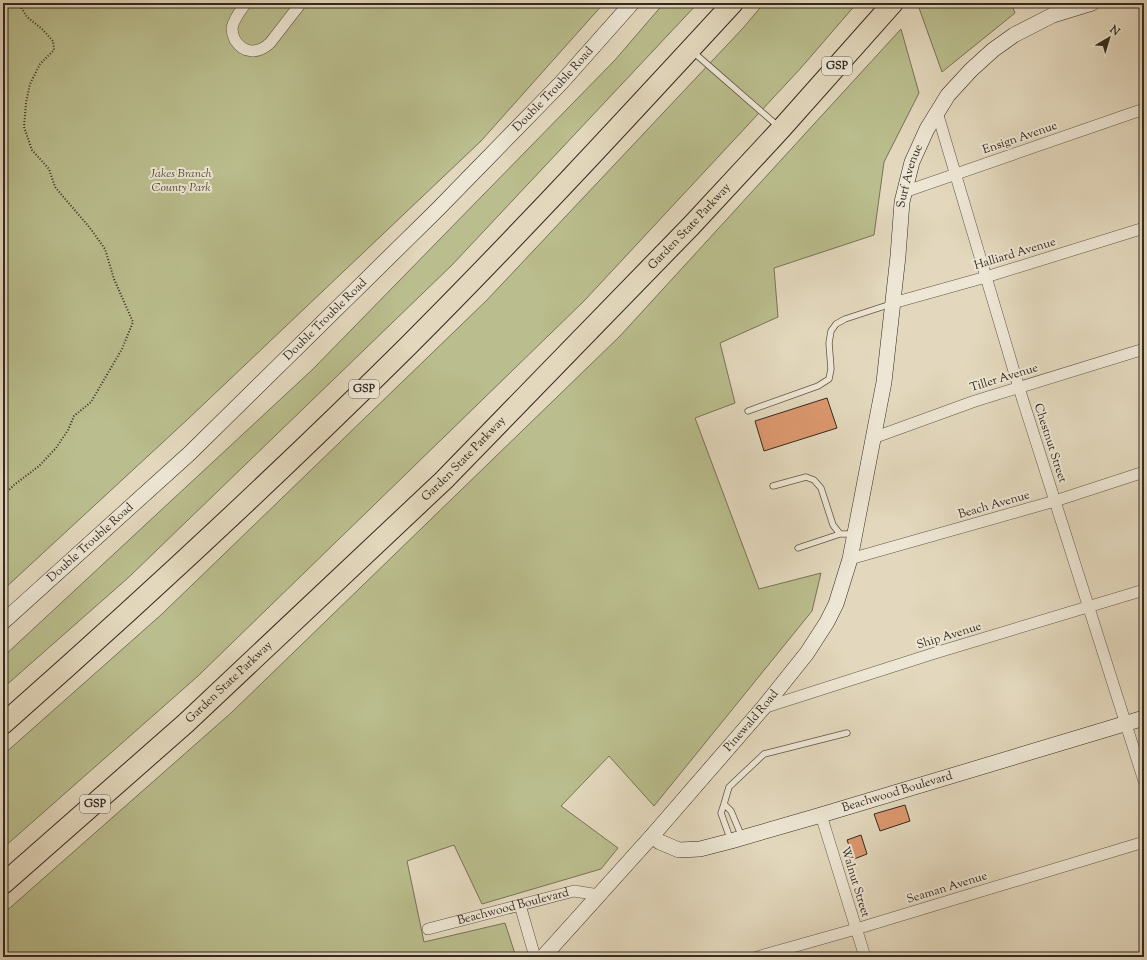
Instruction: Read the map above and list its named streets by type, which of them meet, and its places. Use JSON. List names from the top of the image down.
{
  "streets": {
    "highway": ["GSP", "Garden State Parkway"],
    "main road": [
      "Double Trouble Road",
      "Surf Avenue",
      "Pinewald Road",
      "Beachwood Boulevard"
    ],
    "street": [
      "Ensign Avenue",
      "Halliard Avenue",
      "Tiller Avenue",
      "Chestnut Street",
      "Beach Avenue",
      "Ship Avenue",
      "Walnut Street",
      "Seaman Avenue"
    ]
  },
  "crossings": [
    ["Ensign Avenue", "Surf Avenue"],
    ["Ensign Avenue", "Chestnut Street"],
    ["Surf Avenue", "Halliard Avenue"],
    ["Surf Avenue", "Tiller Avenue"],
    ["Surf Avenue", "Chestnut Street"],
    ["Surf Avenue", "Pinewald Road"],
    ["Halliard Avenue", "Chestnut Street"],
    ["Tiller Avenue", "Chestnut Street"],
    ["Tiller Avenue", "Pinewald Road"],
    ["Chestnut Street", "Beach Avenue"],
    ["Chestnut Street", "Ship Avenue"],
    ["Chestnut Street", "Beachwood Boulevard"],
    ["Beach Avenue", "Pinewald Road"],
    ["Ship Avenue", "Pinewald Road"],
    ["Pinewald Road", "Beachwood Boulevard"],
    ["Beachwood Boulevard", "Walnut Street"],
    ["Walnut Street", "Seaman Avenue"]
  ],
  "parks": ["Jakes Branch County Park"],
  "north": "top right"
}
